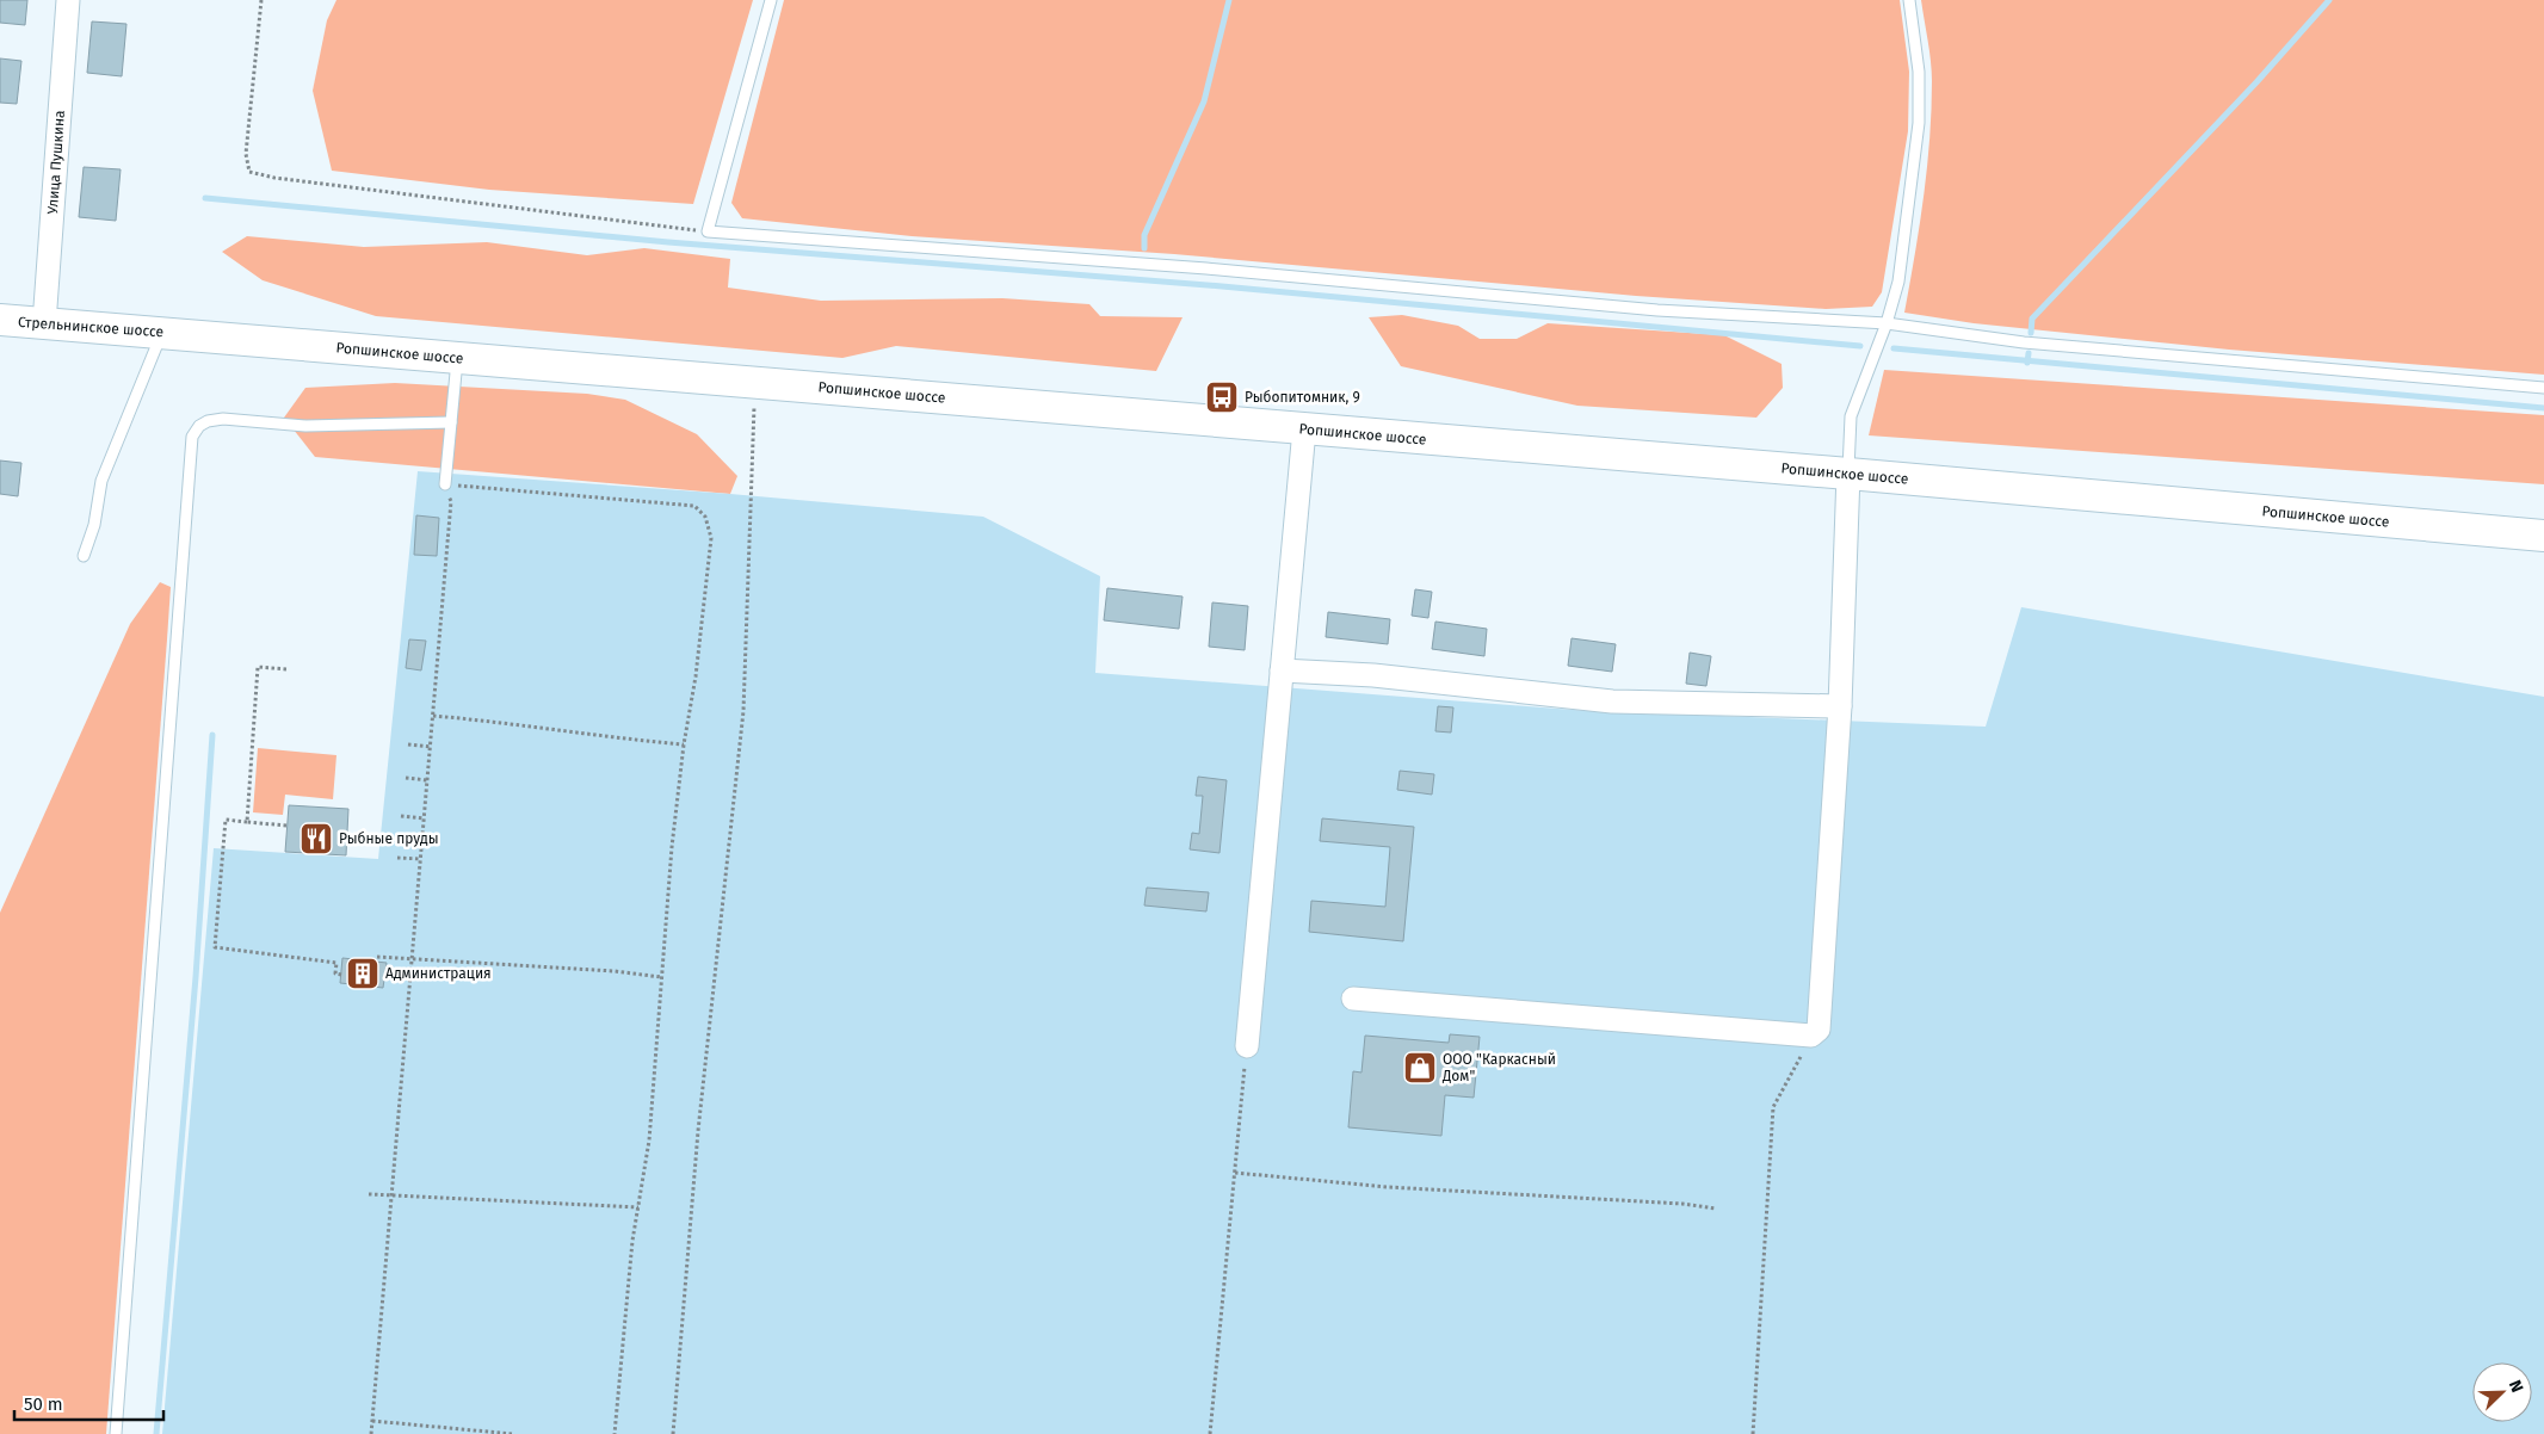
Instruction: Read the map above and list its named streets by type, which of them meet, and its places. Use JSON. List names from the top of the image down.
{
  "streets": {
    "main road": ["Стрельнинское шоссе", "Ропшинское шоссе"],
    "street": ["Улица Пушкина"]
  },
  "crossings": [
    ["Улица Пушкина", "Стрельнинское шоссе"],
    ["Стрельнинское шоссе", "Ропшинское шоссе"]
  ],
  "places": {
    "bus stop": ["Рыбопитомник, 9"],
    "restaurant": ["Рыбные пруды"],
    "building": ["Администрация"],
    "shop": ["ООО \"Каркасный Дом\""]
  },
  "scale_bar": "50 m",
  "north": "top right"
}
